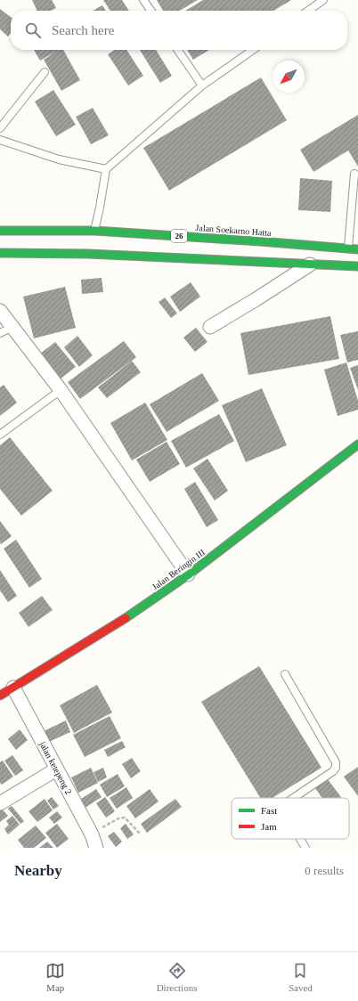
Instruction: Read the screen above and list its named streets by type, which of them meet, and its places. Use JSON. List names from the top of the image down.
{
  "streets": {
    "main road": ["Jalan Soekarno Hatta", "26", "Jalan Beringin III"],
    "street": ["jalan ketepeng 2"]
  },
  "crossings": [
    ["Jalan Beringin III", "jalan ketepeng 2"]
  ],
  "legend": ["Fast", "Jam"],
  "north": "bottom left",
  "page": {
    "search": "Search here",
    "heading": ["Nearby", "0 results"],
    "nav": ["Map", "Directions", "Saved"]
  }
}
